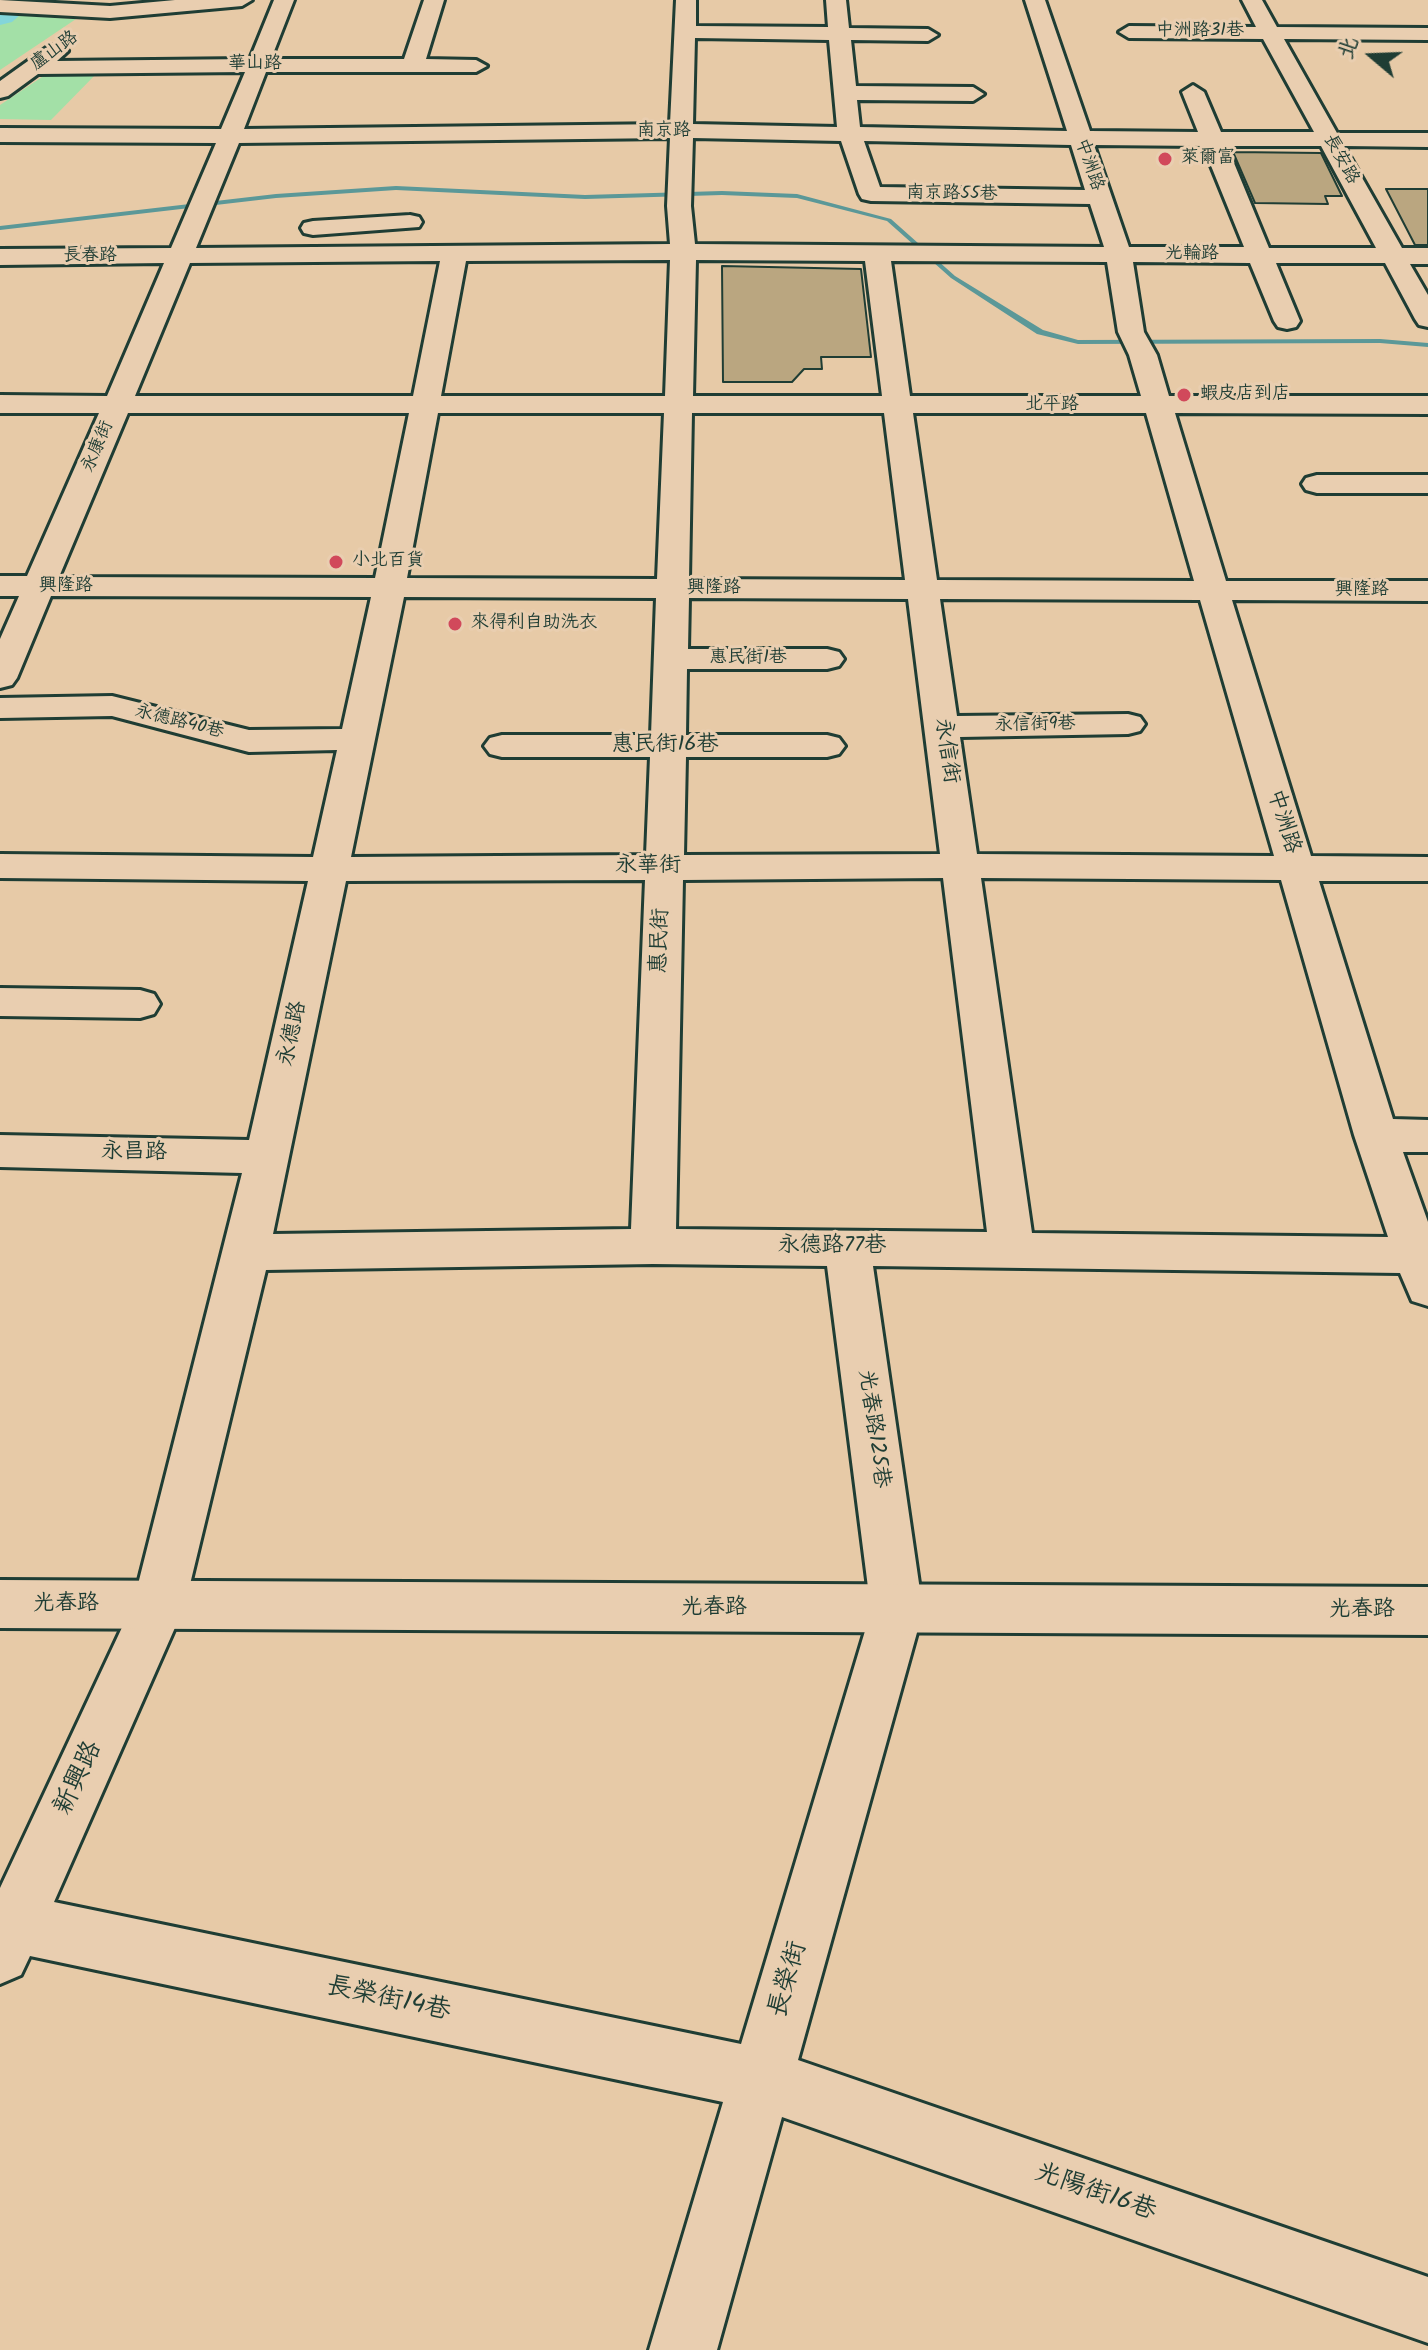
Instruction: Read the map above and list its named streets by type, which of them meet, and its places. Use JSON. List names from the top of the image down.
{
  "streets": {
    "street": [
      "中洲路31巷",
      "盧山路",
      "華山路",
      "南京路",
      "長安路",
      "中洲路",
      "南京路55巷",
      "光輪路",
      "長春路",
      "北平路",
      "永康街",
      "興隆路",
      "惠民街1巷",
      "永德路40巷",
      "永信街9巷",
      "惠民街16巷",
      "永信街",
      "永華街",
      "惠民街",
      "永德路",
      "永昌路",
      "永德路77巷",
      "光春路125巷",
      "光春路",
      "新興路",
      "長榮街",
      "長榮街14巷",
      "光陽街16巷"
    ]
  },
  "crossings": [
    ["中洲路31巷", "長安路"],
    ["盧山路", "華山路"],
    ["華山路", "永康街"],
    ["南京路", "長安路"],
    ["南京路", "中洲路"],
    ["南京路", "南京路55巷"],
    ["南京路", "永康街"],
    ["長安路", "光輪路"],
    ["中洲路", "南京路55巷"],
    ["中洲路", "光輪路"],
    ["中洲路", "北平路"],
    ["中洲路", "興隆路"],
    ["中洲路", "永華街"],
    ["中洲路", "永德路77巷"],
    ["光輪路", "永信街"],
    ["長春路", "永康街"],
    ["北平路", "永康街"],
    ["北平路", "永信街"],
    ["北平路", "永德路"],
    ["永康街", "興隆路"],
    ["興隆路", "永信街"],
    ["興隆路", "惠民街"],
    ["興隆路", "永德路"],
    ["惠民街1巷", "惠民街"],
    ["永德路40巷", "永德路"],
    ["永信街9巷", "永信街"],
    ["惠民街16巷", "惠民街"],
    ["永信街", "永華街"],
    ["永信街", "永德路77巷"],
    ["永華街", "惠民街"],
    ["永華街", "永德路"],
    ["惠民街", "永德路77巷"],
    ["永德路", "永昌路"],
    ["永德路", "永德路77巷"],
    ["永德路", "光春路"],
    ["永德路", "新興路"],
    ["永德路77巷", "光春路125巷"],
    ["光春路125巷", "光春路"],
    ["光春路125巷", "長榮街"],
    ["光春路", "新興路"],
    ["光春路", "長榮街"],
    ["新興路", "長榮街14巷"],
    ["長榮街", "長榮街14巷"],
    ["長榮街", "光陽街16巷"],
    ["長榮街14巷", "光陽街16巷"]
  ],
  "places": [
    "萊爾富",
    "蝦皮店到店",
    "小北百貨",
    "來得利自助洗衣"
  ],
  "north": "left"
}
